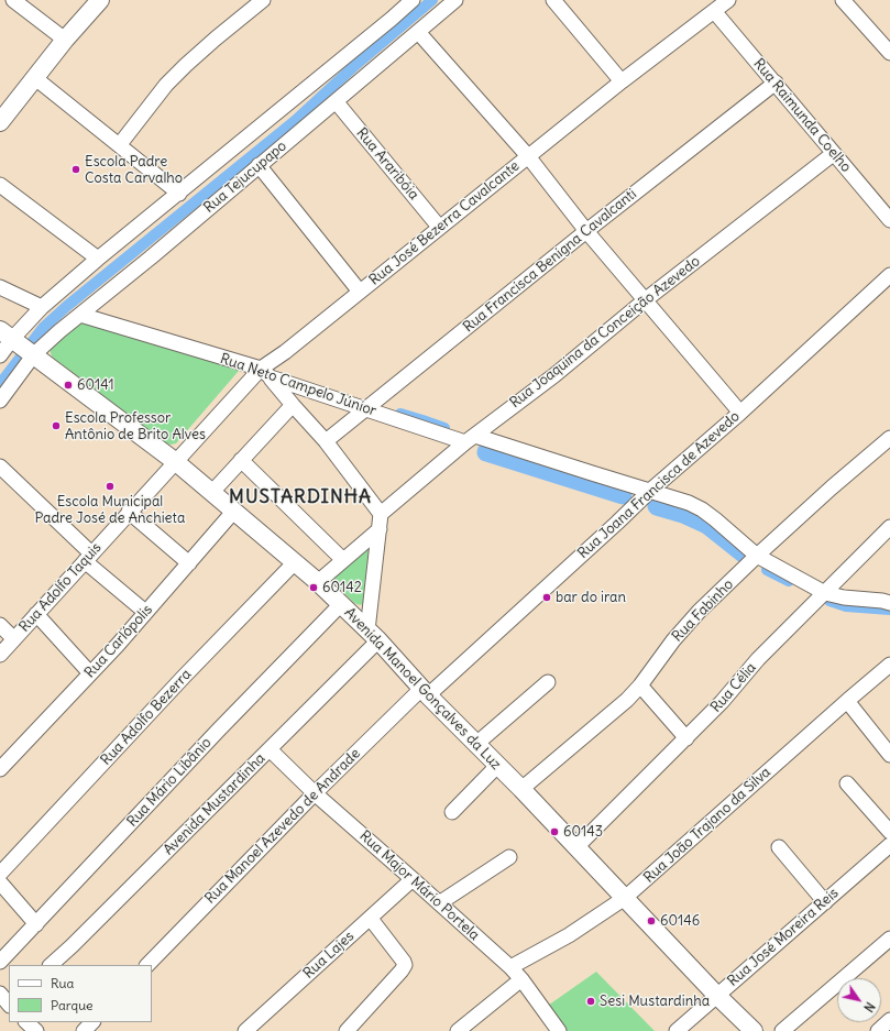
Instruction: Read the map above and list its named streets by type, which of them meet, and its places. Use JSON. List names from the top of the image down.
{
  "streets": {
    "main road": ["Avenida Manoel Gonçalves da Luz"],
    "street": [
      "Rua Raimunda Coelho",
      "Rua Araribóia",
      "Rua Tejucupapo",
      "Rua José Bezerra Cavalcante",
      "Rua Francisca Benigna Cavalcanti",
      "Rua Joaquina da Conceição Azevedo",
      "Rua Neto Campelo Júnior",
      "Rua Joana Francisca de Azevedo",
      "Rua Adolfo Taquis",
      "Rua Fabinho",
      "Rua Carlópolis",
      "Rua Célia",
      "Rua Adolfo Bezerra",
      "Rua Mário Libânio",
      "Avenida Mustardinha",
      "Rua João Trajano da Silva",
      "Rua Manoel Azevedo de Andrade",
      "Rua Major Mário Portela",
      "Rua José Moreira Reis",
      "Rua Lajes"
    ]
  },
  "crossings": [
    ["Rua Raimunda Coelho", "Rua José Bezerra Cavalcante"],
    ["Rua Raimunda Coelho", "Rua Francisca Benigna Cavalcanti"],
    ["Rua Raimunda Coelho", "Rua Joaquina da Conceição Azevedo"],
    ["Rua Araribóia", "Rua Tejucupapo"],
    ["Rua Araribóia", "Rua José Bezerra Cavalcante"],
    ["Rua Tejucupapo", "Rua Neto Campelo Júnior"],
    ["Rua Tejucupapo", "Avenida Manoel Gonçalves da Luz"],
    ["Rua José Bezerra Cavalcante", "Rua Neto Campelo Júnior"],
    ["Rua José Bezerra Cavalcante", "Rua Adolfo Taquis"],
    ["Rua José Bezerra Cavalcante", "Avenida Manoel Gonçalves da Luz"],
    ["Rua Francisca Benigna Cavalcanti", "Rua Neto Campelo Júnior"],
    ["Rua Joaquina da Conceição Azevedo", "Rua Neto Campelo Júnior"],
    ["Rua Neto Campelo Júnior", "Rua Joana Francisca de Azevedo"],
    ["Rua Neto Campelo Júnior", "Rua Fabinho"],
    ["Rua Neto Campelo Júnior", "Rua Célia"],
    ["Rua Joana Francisca de Azevedo", "Avenida Manoel Gonçalves da Luz"],
    ["Rua Joana Francisca de Azevedo", "Rua Manoel Azevedo de Andrade"],
    ["Rua Adolfo Taquis", "Avenida Manoel Gonçalves da Luz"],
    ["Rua Fabinho", "Avenida Manoel Gonçalves da Luz"],
    ["Rua Carlópolis", "Avenida Manoel Gonçalves da Luz"],
    ["Rua Célia", "Avenida Manoel Gonçalves da Luz"],
    ["Avenida Manoel Gonçalves da Luz", "Rua Adolfo Bezerra"],
    ["Avenida Manoel Gonçalves da Luz", "Rua Mário Libânio"],
    ["Avenida Manoel Gonçalves da Luz", "Avenida Mustardinha"],
    ["Avenida Manoel Gonçalves da Luz", "Rua João Trajano da Silva"],
    ["Avenida Manoel Gonçalves da Luz", "Rua Manoel Azevedo de Andrade"],
    ["Avenida Manoel Gonçalves da Luz", "Rua José Moreira Reis"],
    ["Avenida Mustardinha", "Rua Major Mário Portela"],
    ["Rua João Trajano da Silva", "Rua Major Mário Portela"],
    ["Rua Manoel Azevedo de Andrade", "Rua Major Mário Portela"],
    ["Rua Major Mário Portela", "Rua Lajes"]
  ],
  "districts": ["MUSTARDINHA"],
  "places": [
    "Escola Padre Costa Carvalho",
    "60141",
    "Escola Professor Antônio de Brito Alves",
    "Escola Municipal Padre José de Anchieta",
    "60142",
    "bar do iran",
    "60143",
    "60146",
    "Sesi Mustardinha"
  ],
  "legend": ["Rua", "Parque"],
  "north": "bottom right"
}
